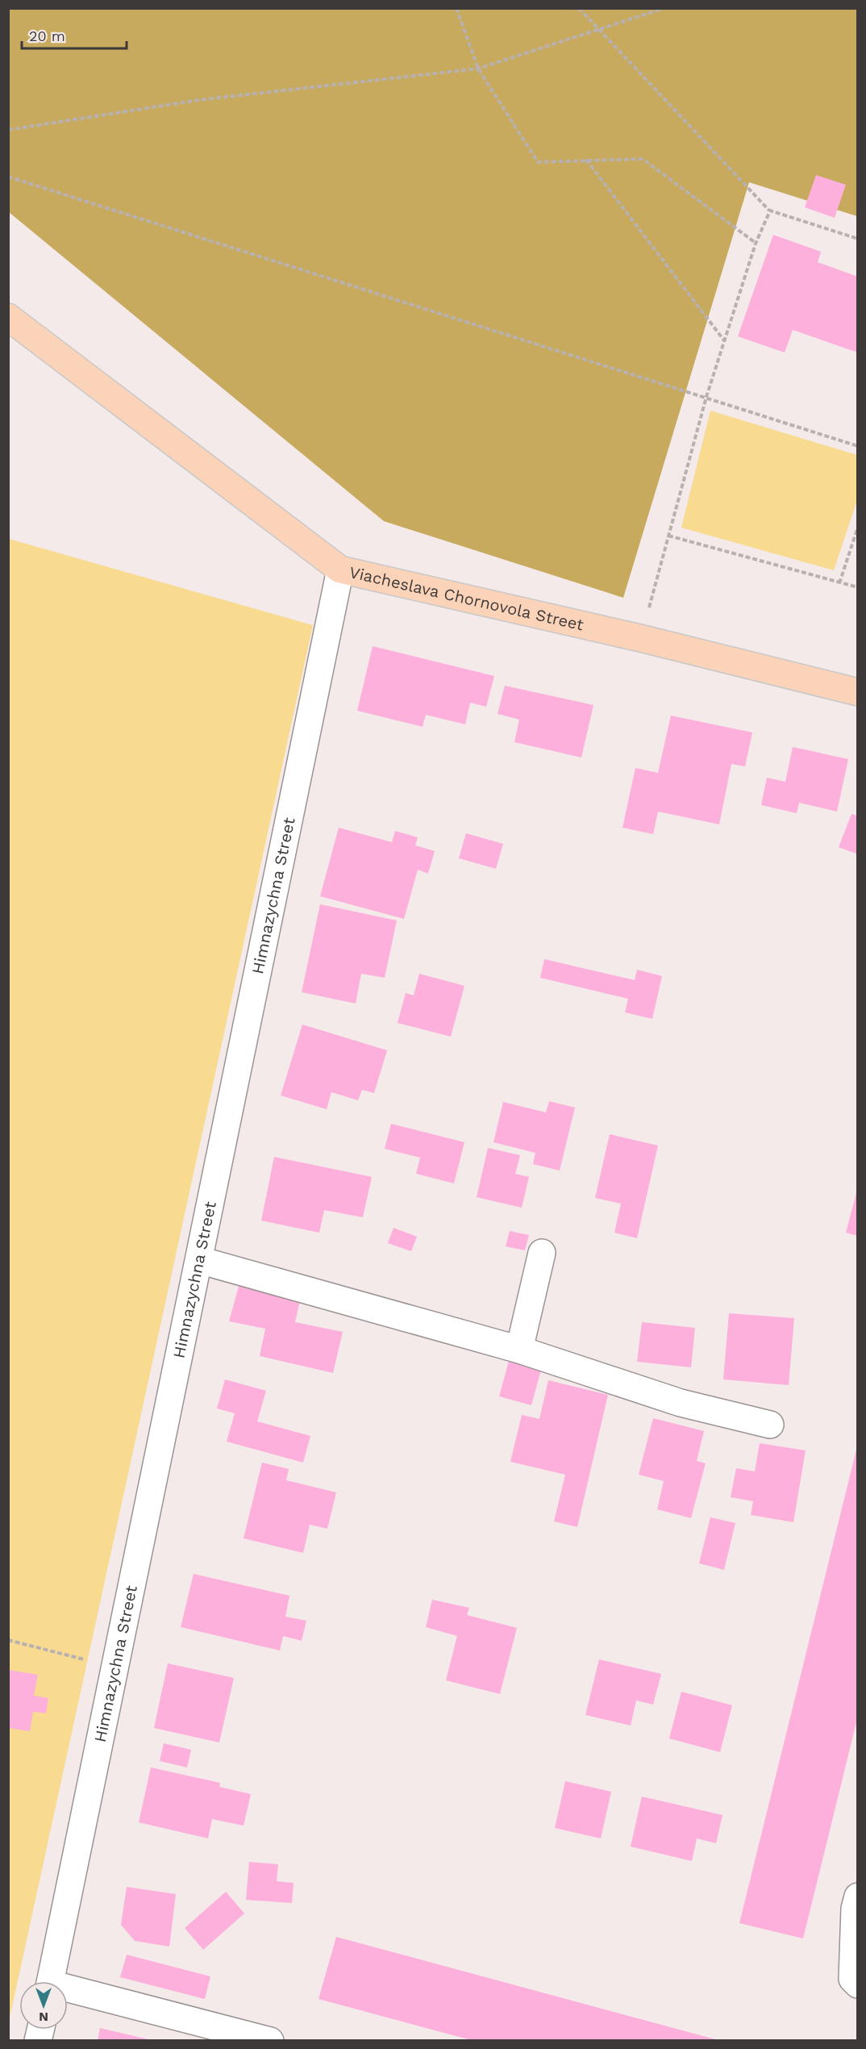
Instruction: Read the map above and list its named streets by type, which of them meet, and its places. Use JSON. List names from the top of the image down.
{
  "streets": {
    "main road": ["Viacheslava Chornovola Street"],
    "street": ["Himnazychna Street"]
  },
  "crossings": [
    ["Viacheslava Chornovola Street", "Himnazychna Street"]
  ],
  "scale_bar": "20 m",
  "north": "bottom"
}
